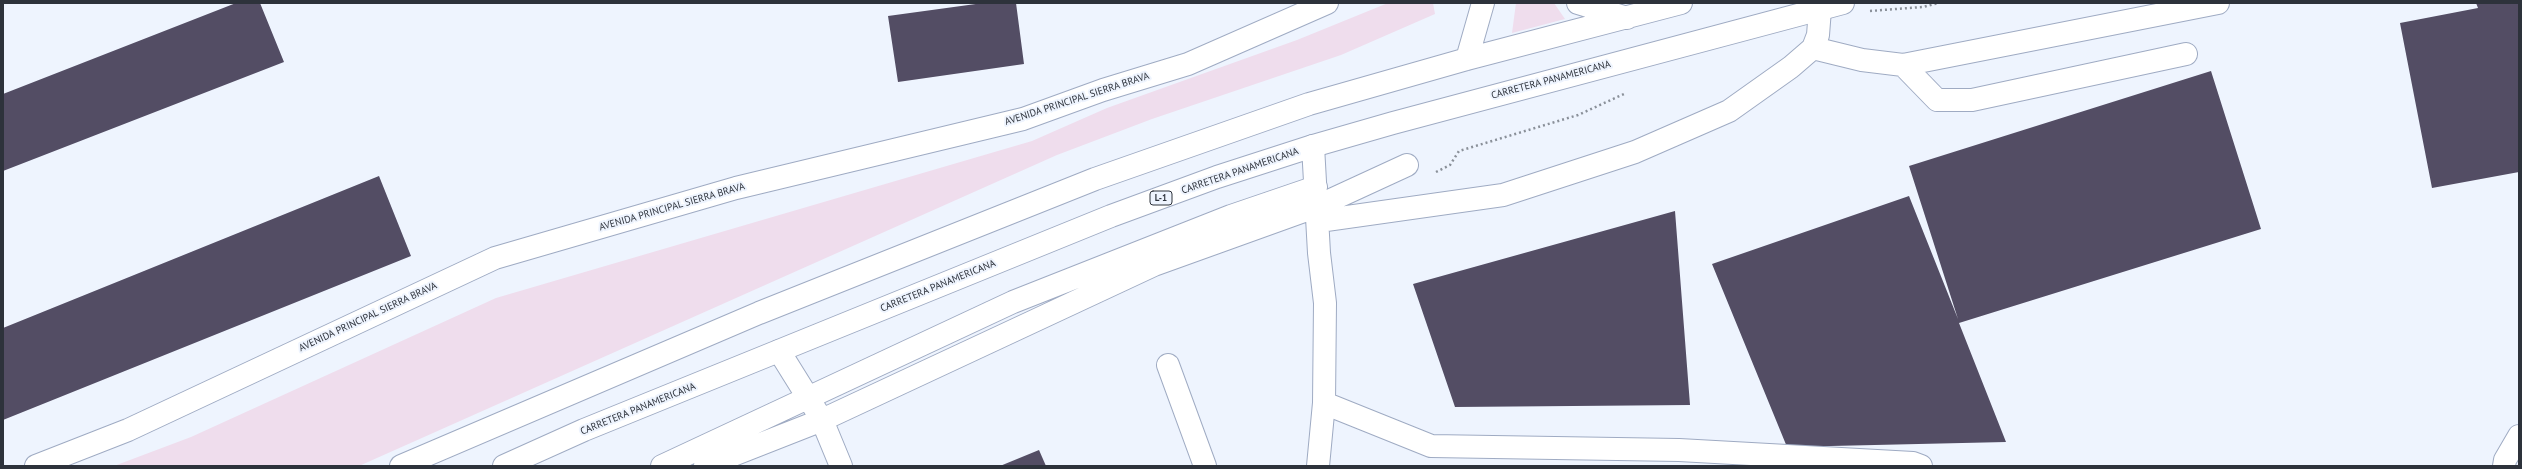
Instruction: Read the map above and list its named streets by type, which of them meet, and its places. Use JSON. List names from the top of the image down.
{
  "streets": {
    "street": ["CARRETERA PANAMERICANA", "AVENIDA PRINCIPAL SIERRA BRAVA", "L-1"]
  }
}
